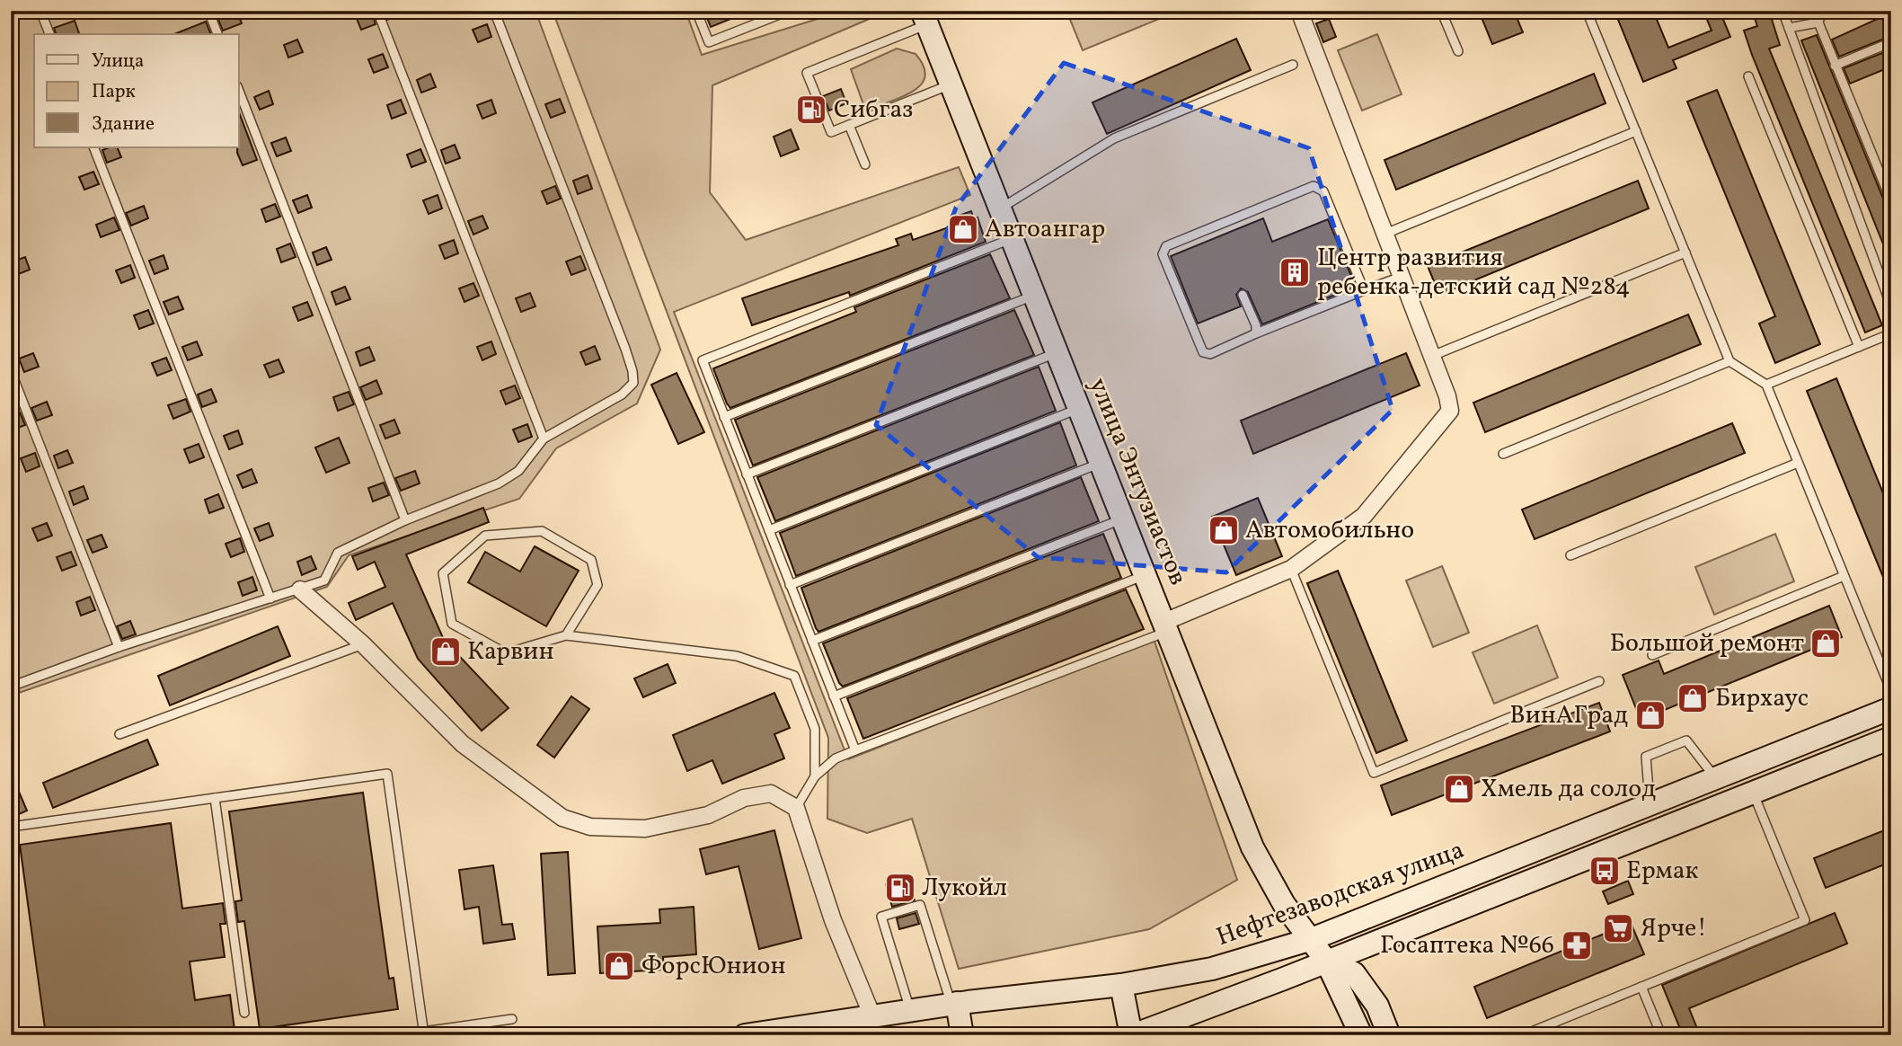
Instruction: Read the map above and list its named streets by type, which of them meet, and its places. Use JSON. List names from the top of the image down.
{
  "streets": {
    "main road": ["улица Энтузиастов", "Нефтезаводская улица"]
  },
  "crossings": [
    ["улица Энтузиастов", "Нефтезаводская улица"]
  ],
  "places": {
    "fuel station": ["Сибгаз", "Лукойл"],
    "shop": [
      "Автоангар",
      "Автомобильно",
      "Большой ремонт",
      "Карвин",
      "Бирхаус",
      "ВинАГрад",
      "Хмель да солод",
      "ФорсЮнион"
    ],
    "building": ["Центр развития ребенка-детский сад №284"],
    "bus stop": ["Ермак"],
    "supermarket": ["Ярче!"],
    "pharmacy": ["Госаптека №66"]
  },
  "legend": ["Улица", "Парк", "Здание"]
}
